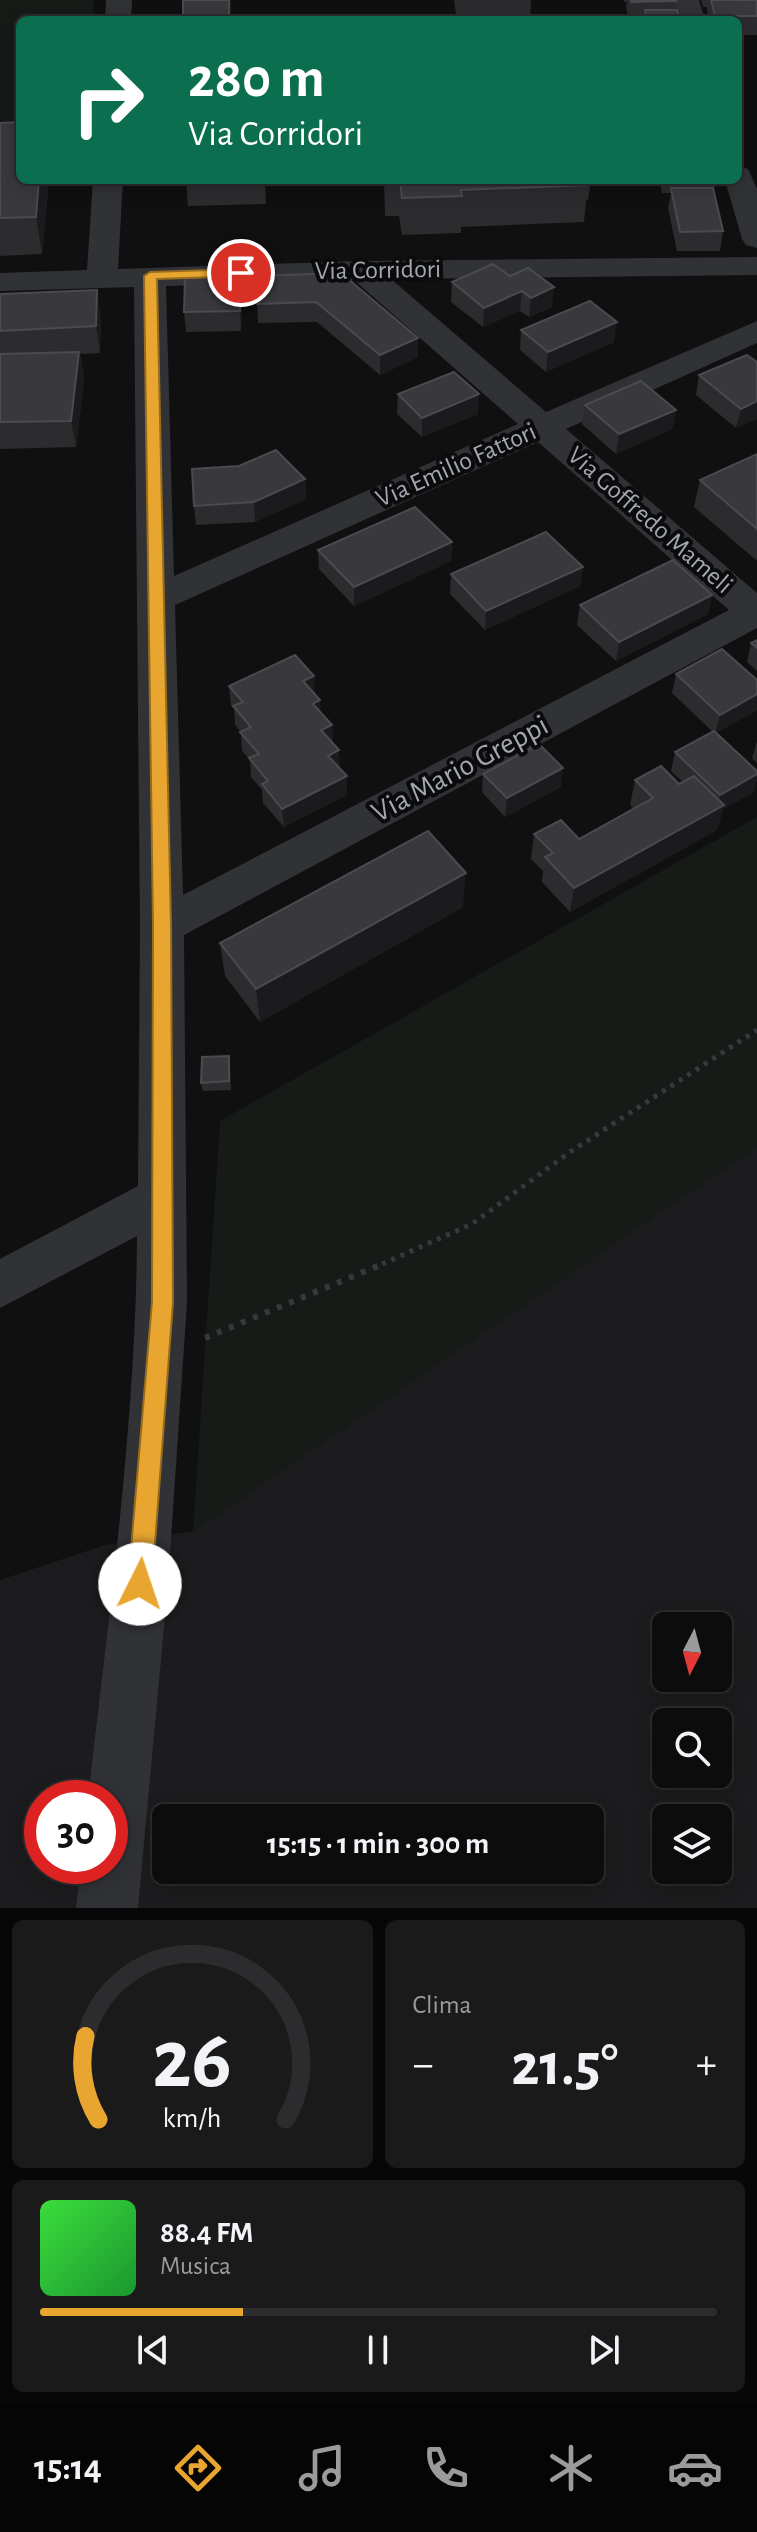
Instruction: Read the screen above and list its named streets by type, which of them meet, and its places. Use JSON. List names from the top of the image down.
{
  "streets": {
    "street": [
      "Via Corridori",
      "Via Emilio Fattori",
      "Via Goffredo Mameli",
      "Via Mario Greppi"
    ]
  },
  "crossings": [
    ["Via Corridori", "Via Goffredo Mameli"],
    ["Via Emilio Fattori", "Via Goffredo Mameli"],
    ["Via Goffredo Mameli", "Via Mario Greppi"]
  ],
  "north": "bottom",
  "page": {
    "turn": ["280 m", "Via Corridori"],
    "limit": "30",
    "trip": "15:15 · 1 min · 300 m",
    "tile": "Clima",
    "heat": ["−", "21.5°", "+"],
    "song": ["88.4 FM", "Musica"],
    "tabs": "15:14",
    "gauge": ["26", "km/h"]
  }
}
